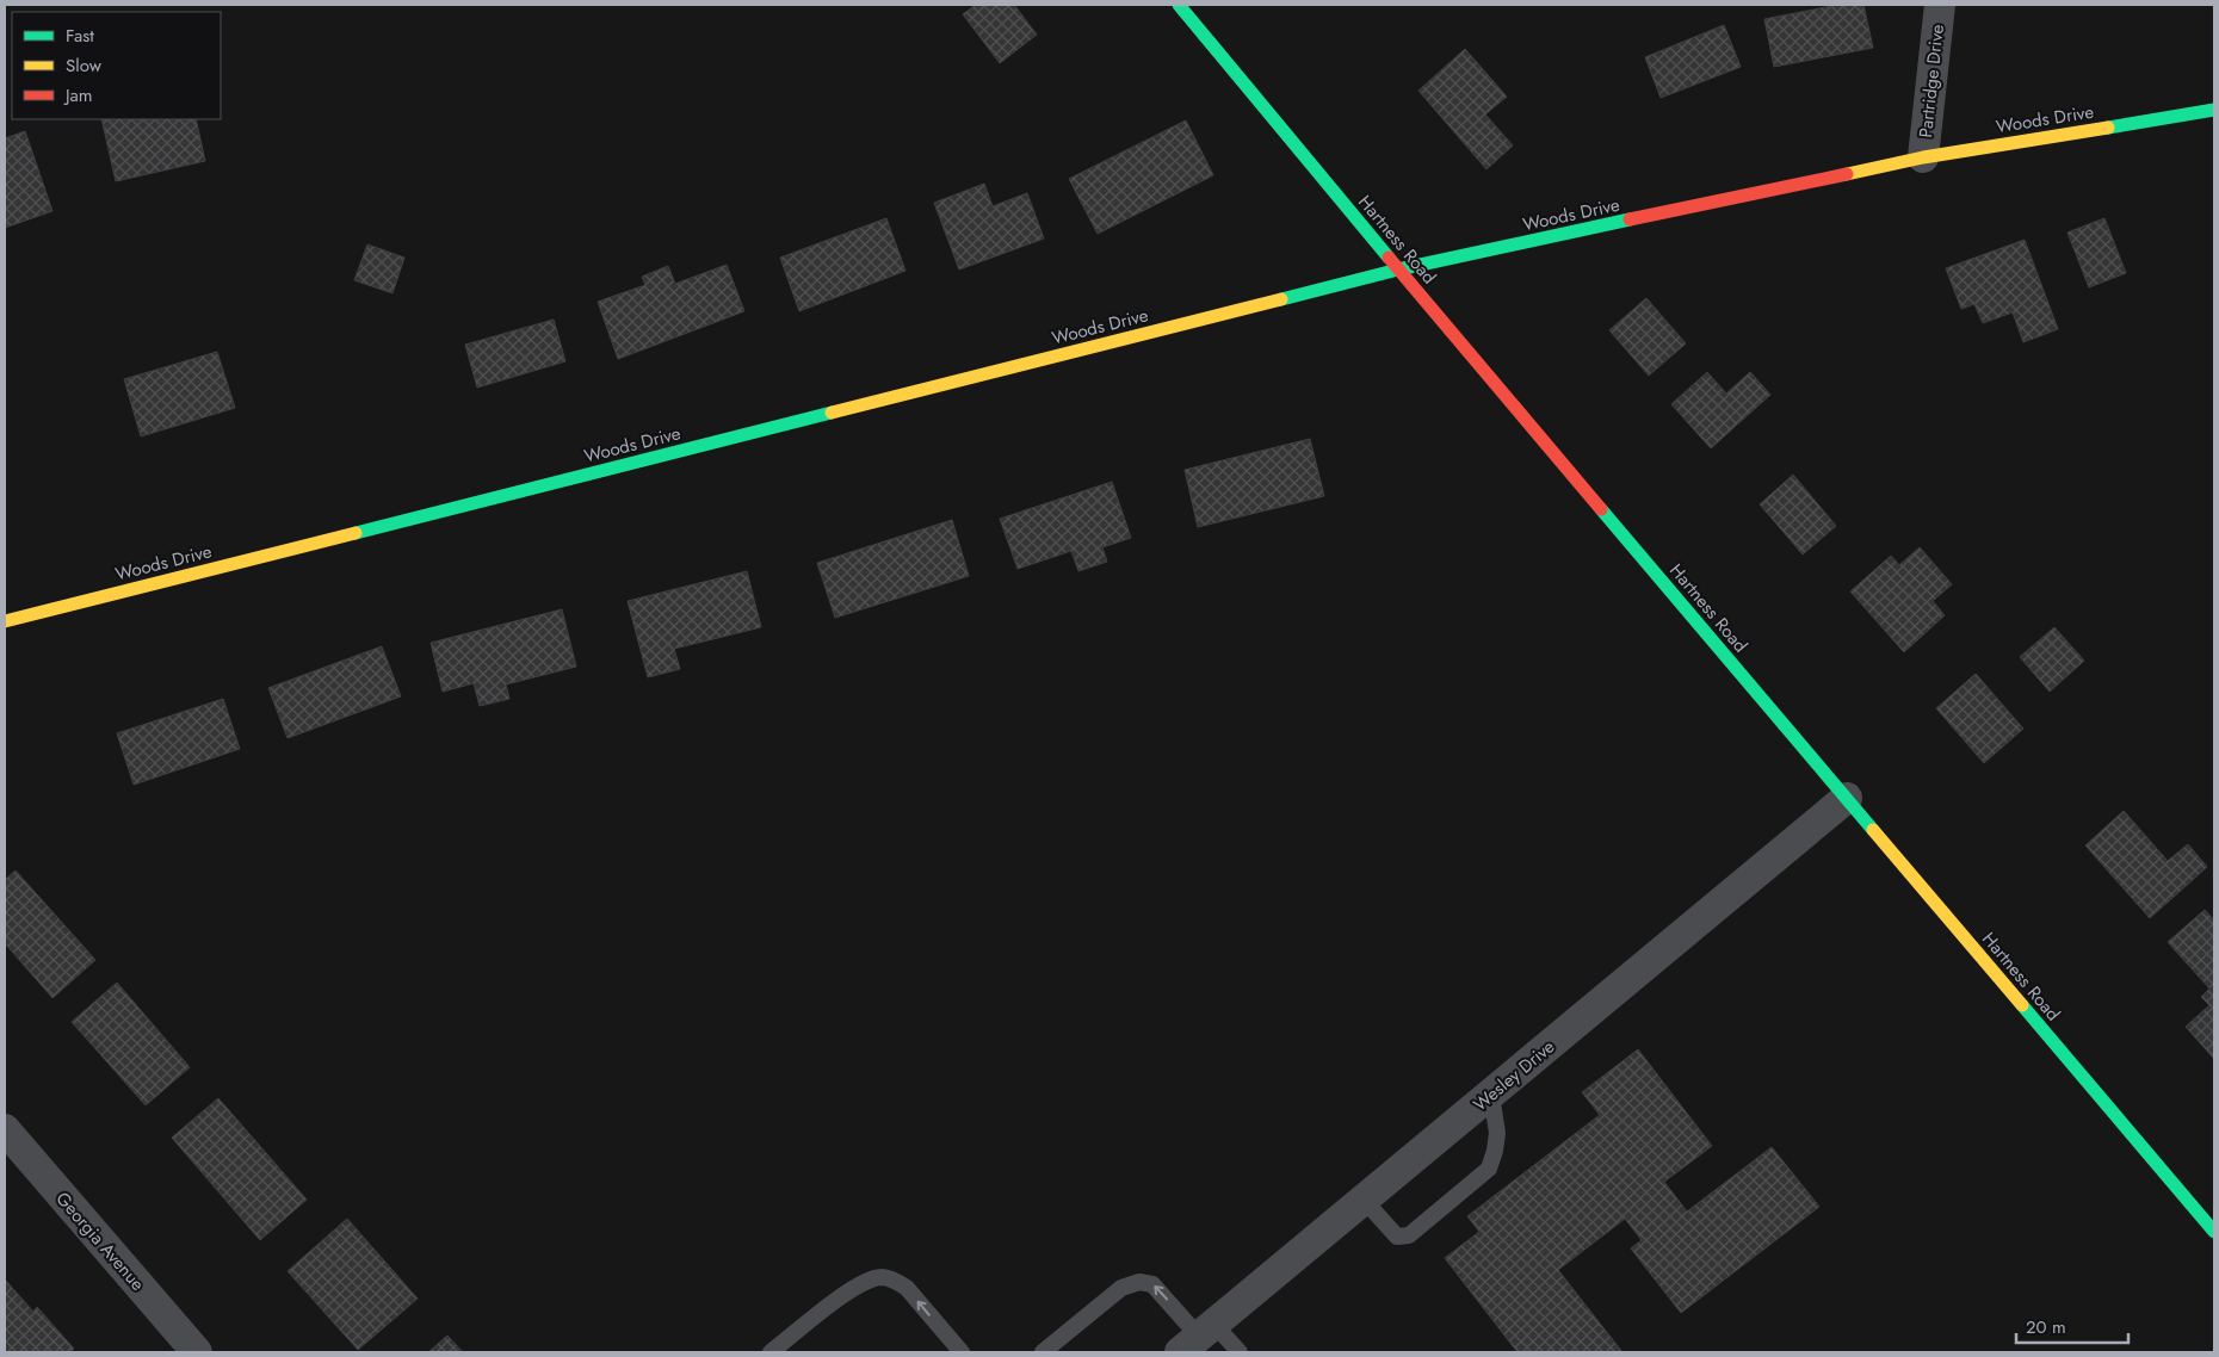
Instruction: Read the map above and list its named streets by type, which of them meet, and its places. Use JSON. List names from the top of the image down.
{
  "streets": {
    "street": [
      "Partridge Drive",
      "Woods Drive",
      "Hartness Road",
      "Wesley Drive",
      "Georgia Avenue"
    ]
  },
  "crossings": [
    ["Partridge Drive", "Woods Drive"],
    ["Woods Drive", "Hartness Road"],
    ["Hartness Road", "Wesley Drive"]
  ],
  "legend": ["Fast", "Slow", "Jam"],
  "scale_bar": "20 m"
}
